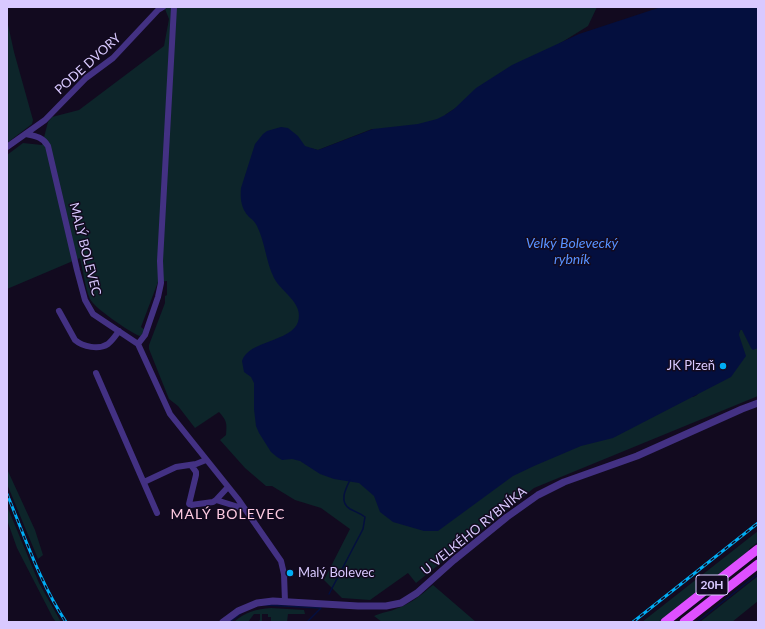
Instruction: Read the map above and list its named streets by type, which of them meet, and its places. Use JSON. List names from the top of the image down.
{
  "streets": {
    "main road": ["20H"],
    "street": ["PODE DVORY", "MALÝ BOLEVEC", "U VELKÉHO RYBNÍKA"]
  },
  "crossings": [
    ["PODE DVORY", "MALÝ BOLEVEC"]
  ],
  "districts": ["MALÝ BOLEVEC"],
  "water": ["Velký Bolevecký rybník"],
  "places": ["JK Plzeň", "Malý Bolevec"]
}
